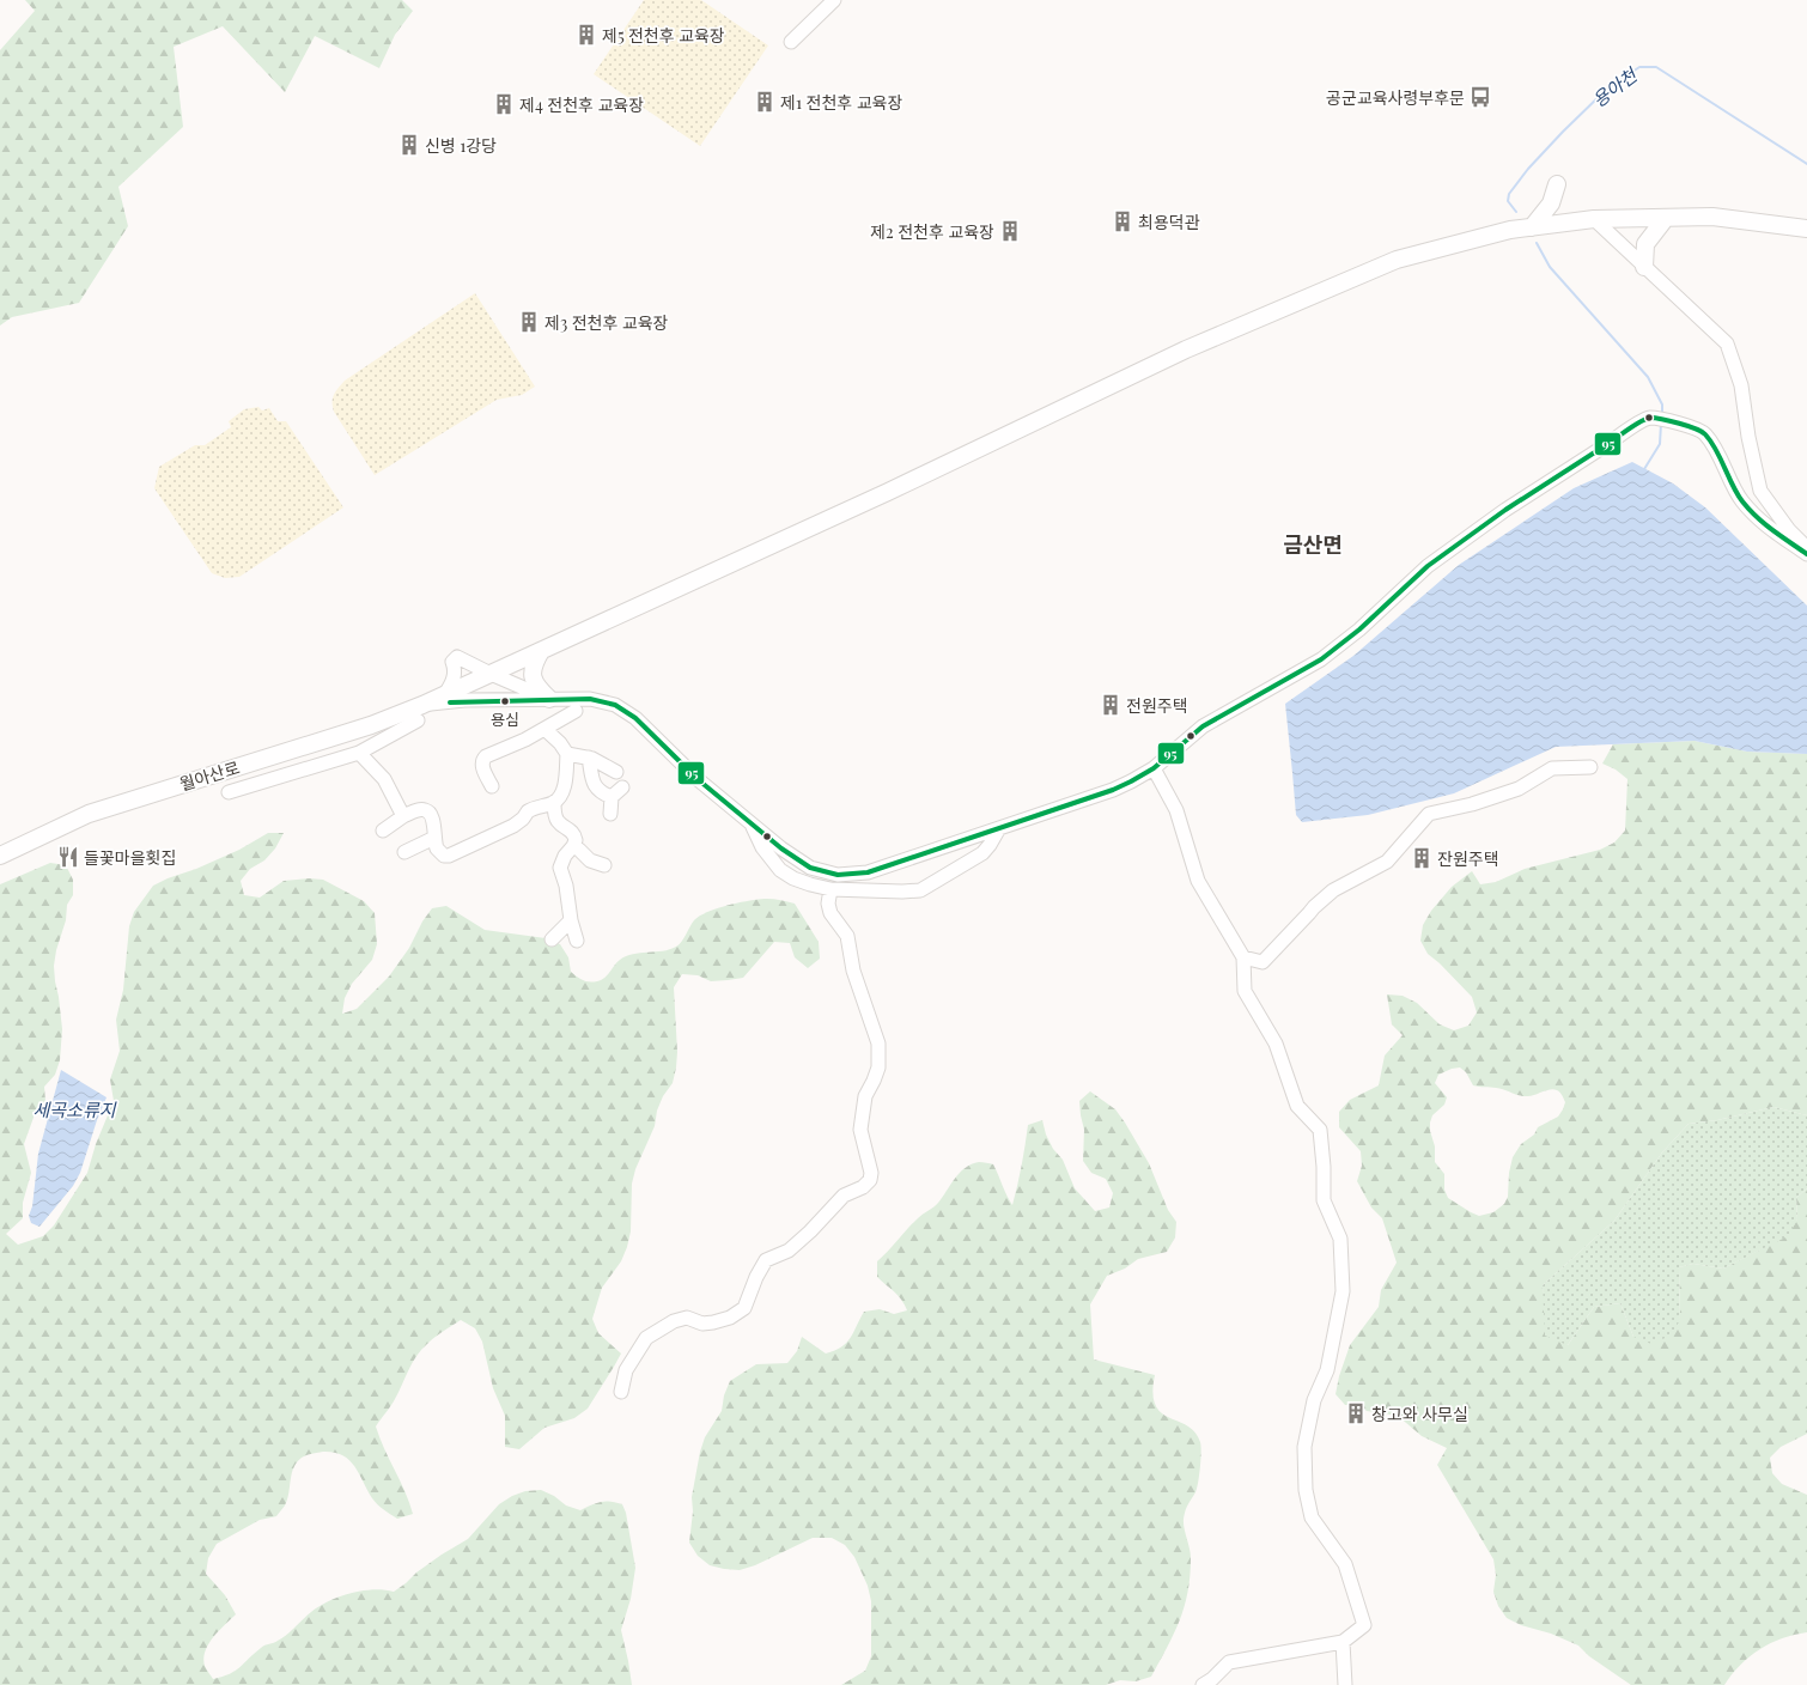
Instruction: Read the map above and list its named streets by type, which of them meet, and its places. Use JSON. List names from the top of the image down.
{
  "streets": {
    "main road": ["월아산로"]
  },
  "districts": ["금산면"],
  "water": ["용아천", "세곡소류지"],
  "places": {
    "building": [
      "제5 전천후 교육장",
      "제1 전천후 교육장",
      "제4 전천후 교육장",
      "신병 1강당",
      "최용덕관",
      "제2 전천후 교육장",
      "제3 전천후 교육장",
      "전원주택",
      "잔원주택",
      "창고와 사무실"
    ],
    "bus stop": ["공군교육사령부후문"],
    "other": ["용심"],
    "restaurant": ["들꽃마을횟집"]
  },
  "lines": ["transit line 95"]
}
